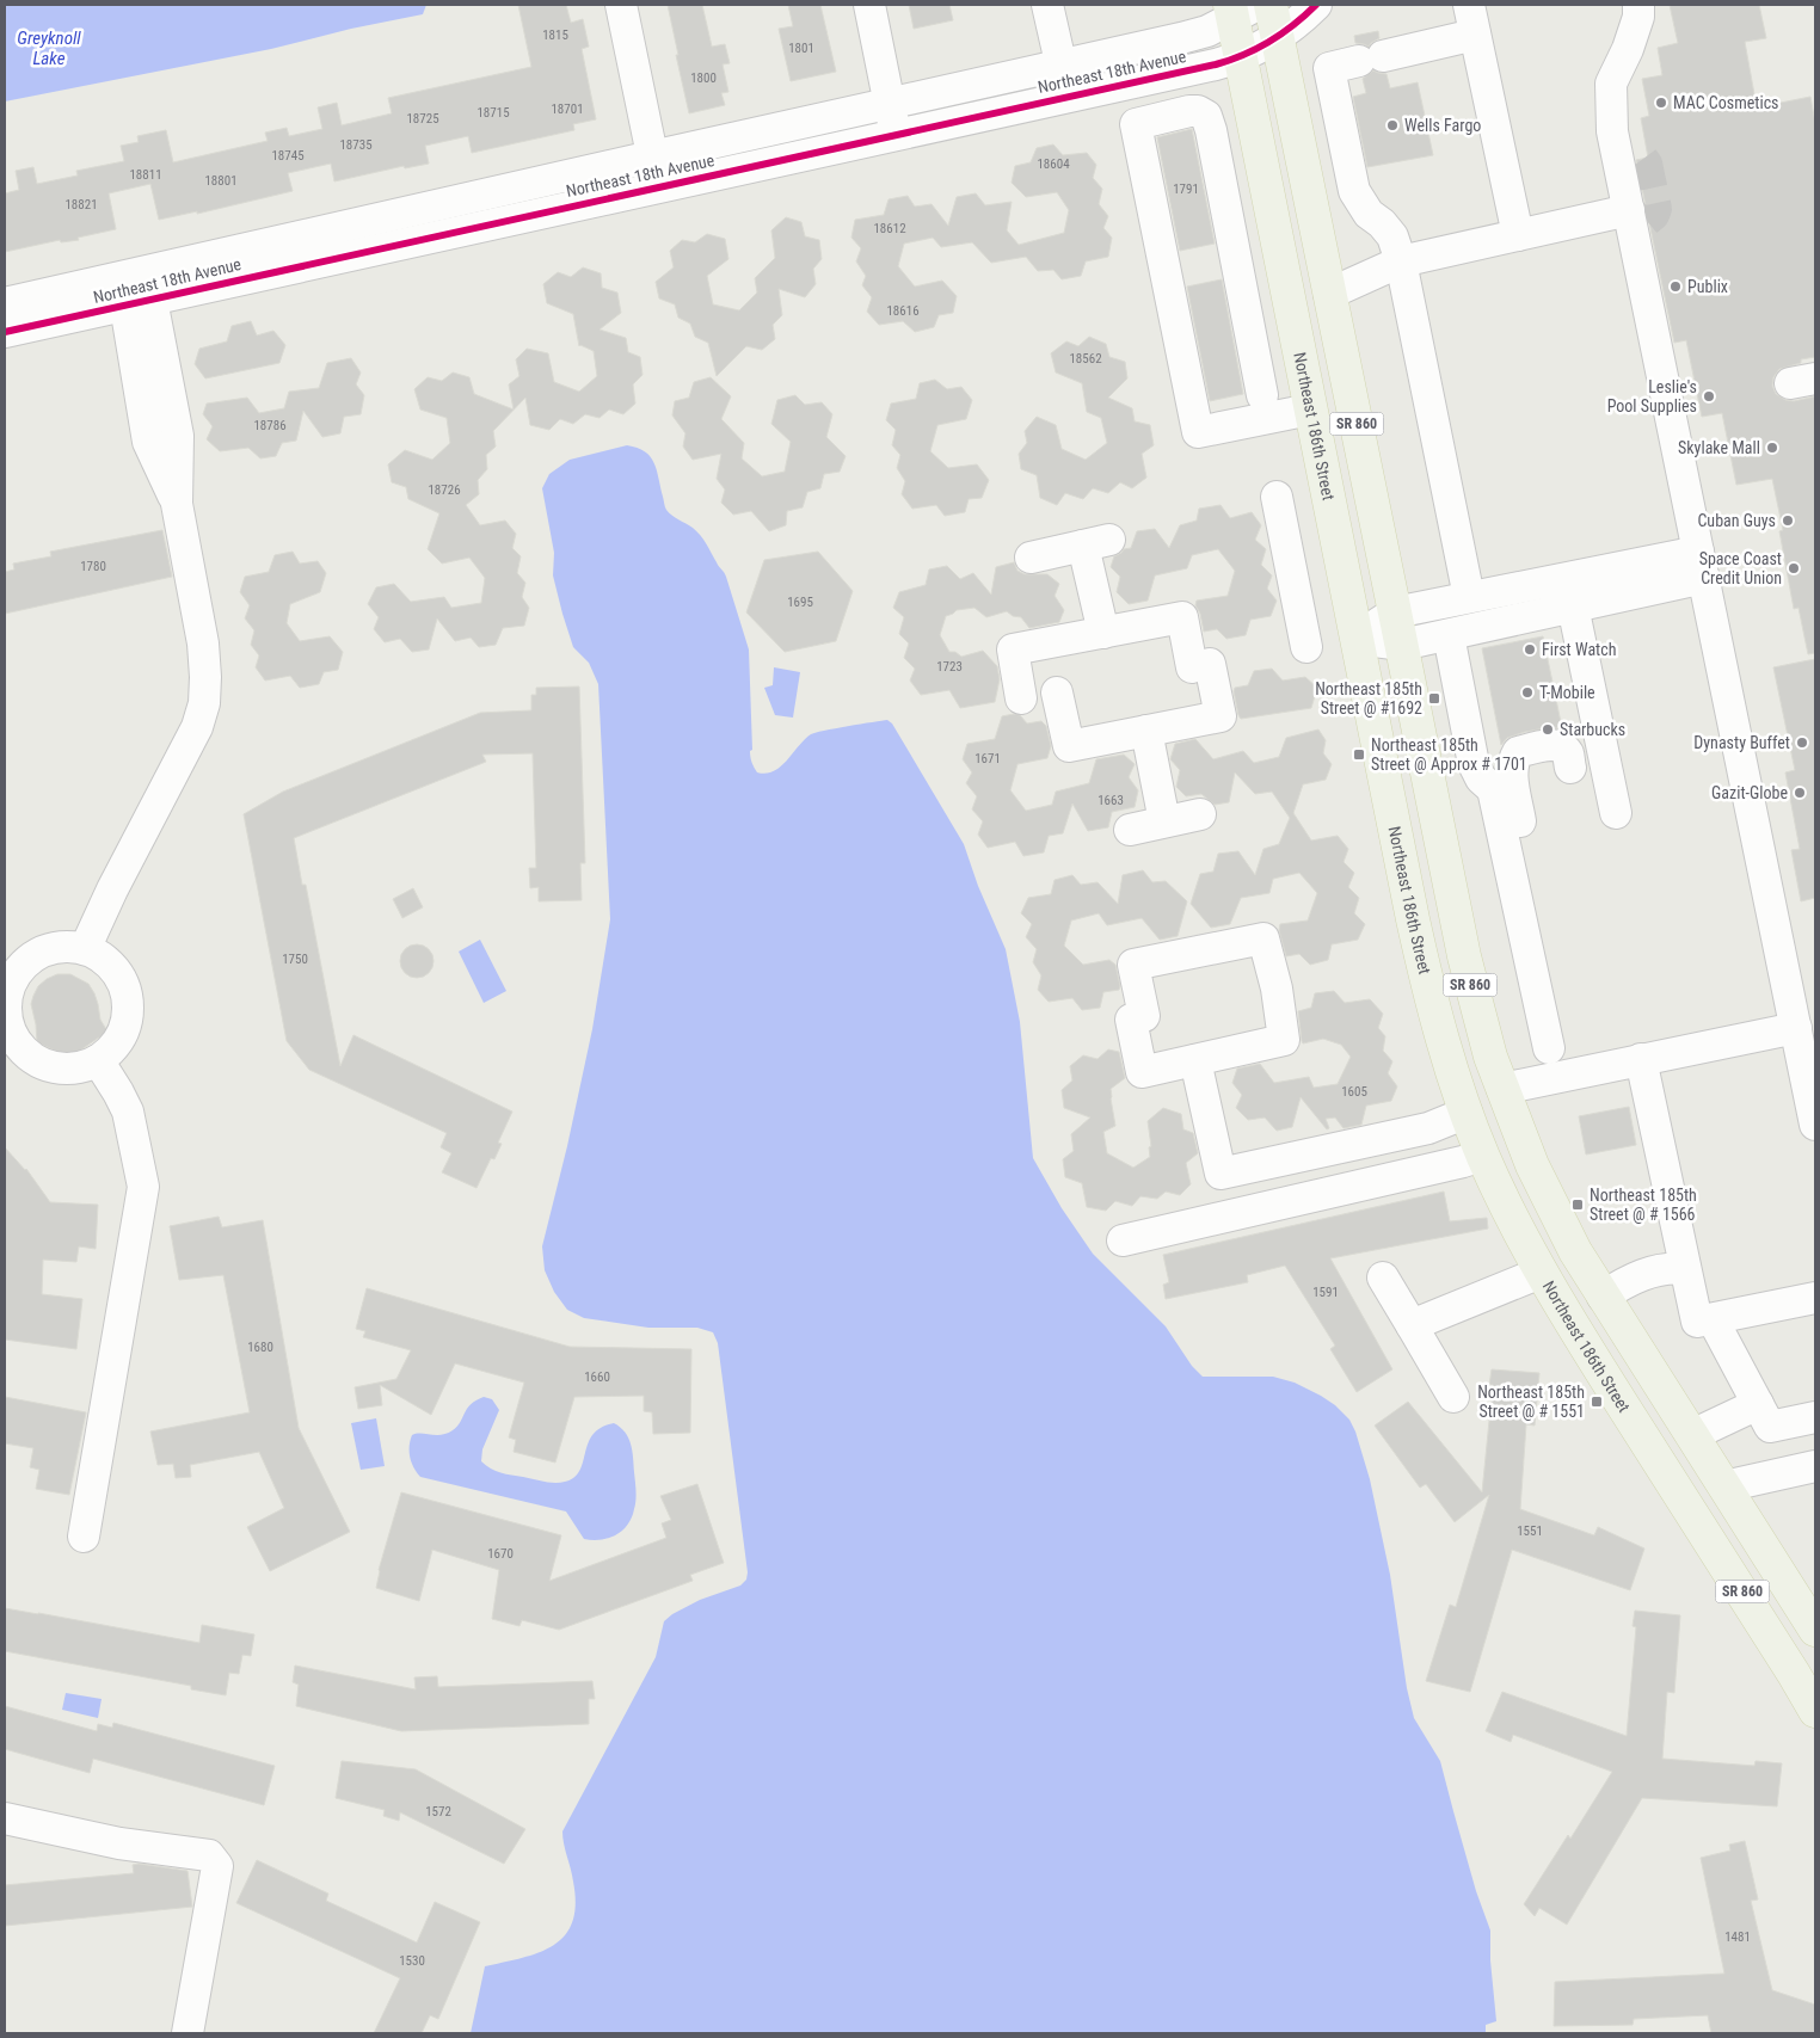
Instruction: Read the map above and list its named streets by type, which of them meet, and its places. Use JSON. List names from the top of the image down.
{
  "streets": {
    "main road": ["SR 860", "Northeast 186th Street"],
    "street": ["Northeast 18th Avenue"]
  },
  "crossings": [
    ["Northeast 18th Avenue", "SR 860"],
    ["Northeast 18th Avenue", "Northeast 186th Street"]
  ],
  "water": ["Greyknoll Lake"],
  "places": {
    "other": [
      "MAC Cosmetics",
      "Wells Fargo",
      "Publix",
      "Leslie's Pool Supplies",
      "Skylake Mall",
      "Cuban Guys",
      "Space Coast Credit Union",
      "First Watch",
      "T-Mobile",
      "Starbucks",
      "Dynasty Buffet",
      "Gazit-Globe"
    ],
    "transit": [
      "Northeast 185th Street @ #1692",
      "Northeast 185th Street @ Approx # 1701",
      "Northeast 185th Street @ # 1566",
      "Northeast 185th Street @ # 1551"
    ]
  },
  "house_numbers": [
    "1815",
    "1801",
    "1800",
    "18701",
    "18715",
    "18725",
    "18735",
    "18745",
    "18604",
    "18811",
    "18801",
    "1791",
    "18821",
    "18612",
    "18616",
    "18562",
    "18786",
    "18726",
    "1780",
    "1695",
    "1723",
    "1671",
    "1663",
    "1750",
    "1605",
    "1591",
    "1680",
    "1660",
    "1551",
    "1670",
    "1572",
    "1481",
    "1530"
  ]
}
